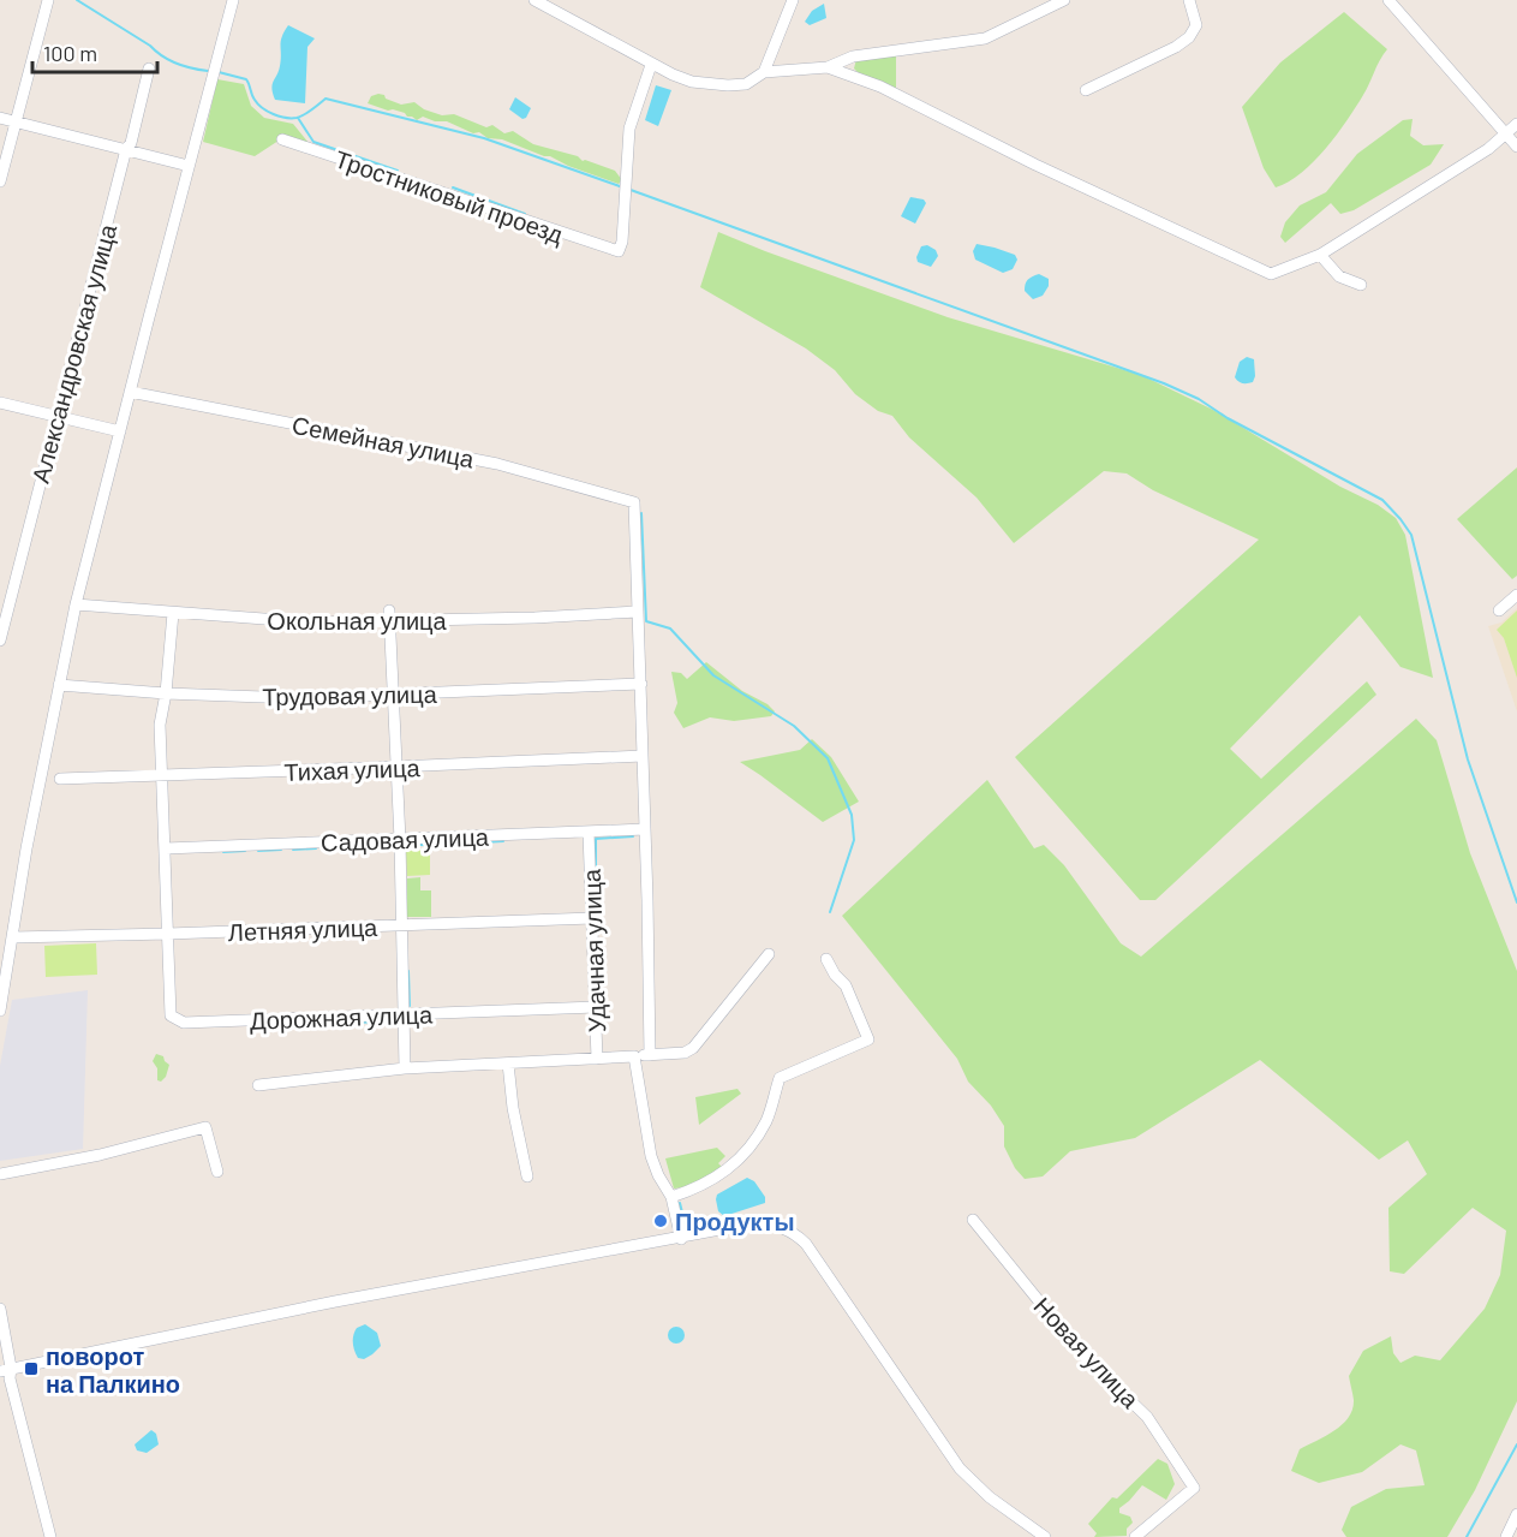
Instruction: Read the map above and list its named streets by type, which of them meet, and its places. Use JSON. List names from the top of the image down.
{
  "streets": {
    "street": [
      "Тростниковый проезд",
      "Александровская улица",
      "Семейная улица",
      "Окольная улица",
      "Трудовая улица",
      "Тихая улица",
      "Садовая улица",
      "Летняя улица",
      "Удачная улица",
      "Дорожная улица",
      "Новая улица"
    ]
  },
  "crossings": [
    ["Семейная улица", "Окольная улица"],
    ["Садовая улица", "Удачная улица"],
    ["Летняя улица", "Удачная улица"],
    ["Летняя улица", "Дорожная улица"],
    ["Удачная улица", "Дорожная улица"]
  ],
  "places": {
    "other": ["Продукты"],
    "transit": ["поворот на Палкино"]
  },
  "scale_bar": "100 m"
}
